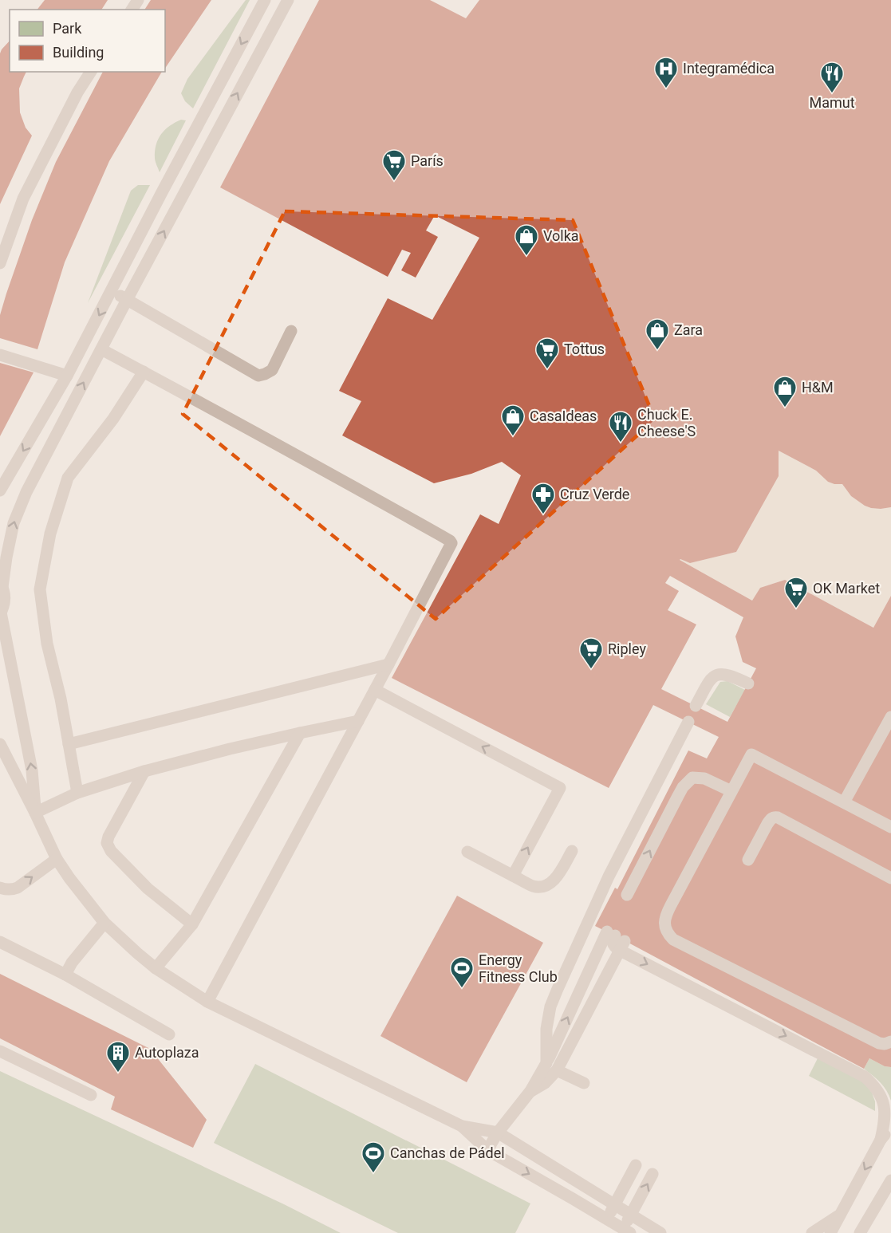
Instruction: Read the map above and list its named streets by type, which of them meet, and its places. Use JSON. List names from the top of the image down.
{
  "places": {
    "hospital": ["Integramédica"],
    "restaurant": ["Mamut", "Chuck E. Cheese'S"],
    "supermarket": [
      "París",
      "Tottus",
      "OK Market",
      "Ripley"
    ],
    "shop": [
      "Volka",
      "Zara",
      "H&M",
      "CasaIdeas"
    ],
    "pharmacy": ["Cruz Verde"],
    "sports": ["Energy Fitness Club", "Canchas de Pádel"],
    "building": ["Autoplaza"]
  },
  "legend": ["Park", "Building"]
}
